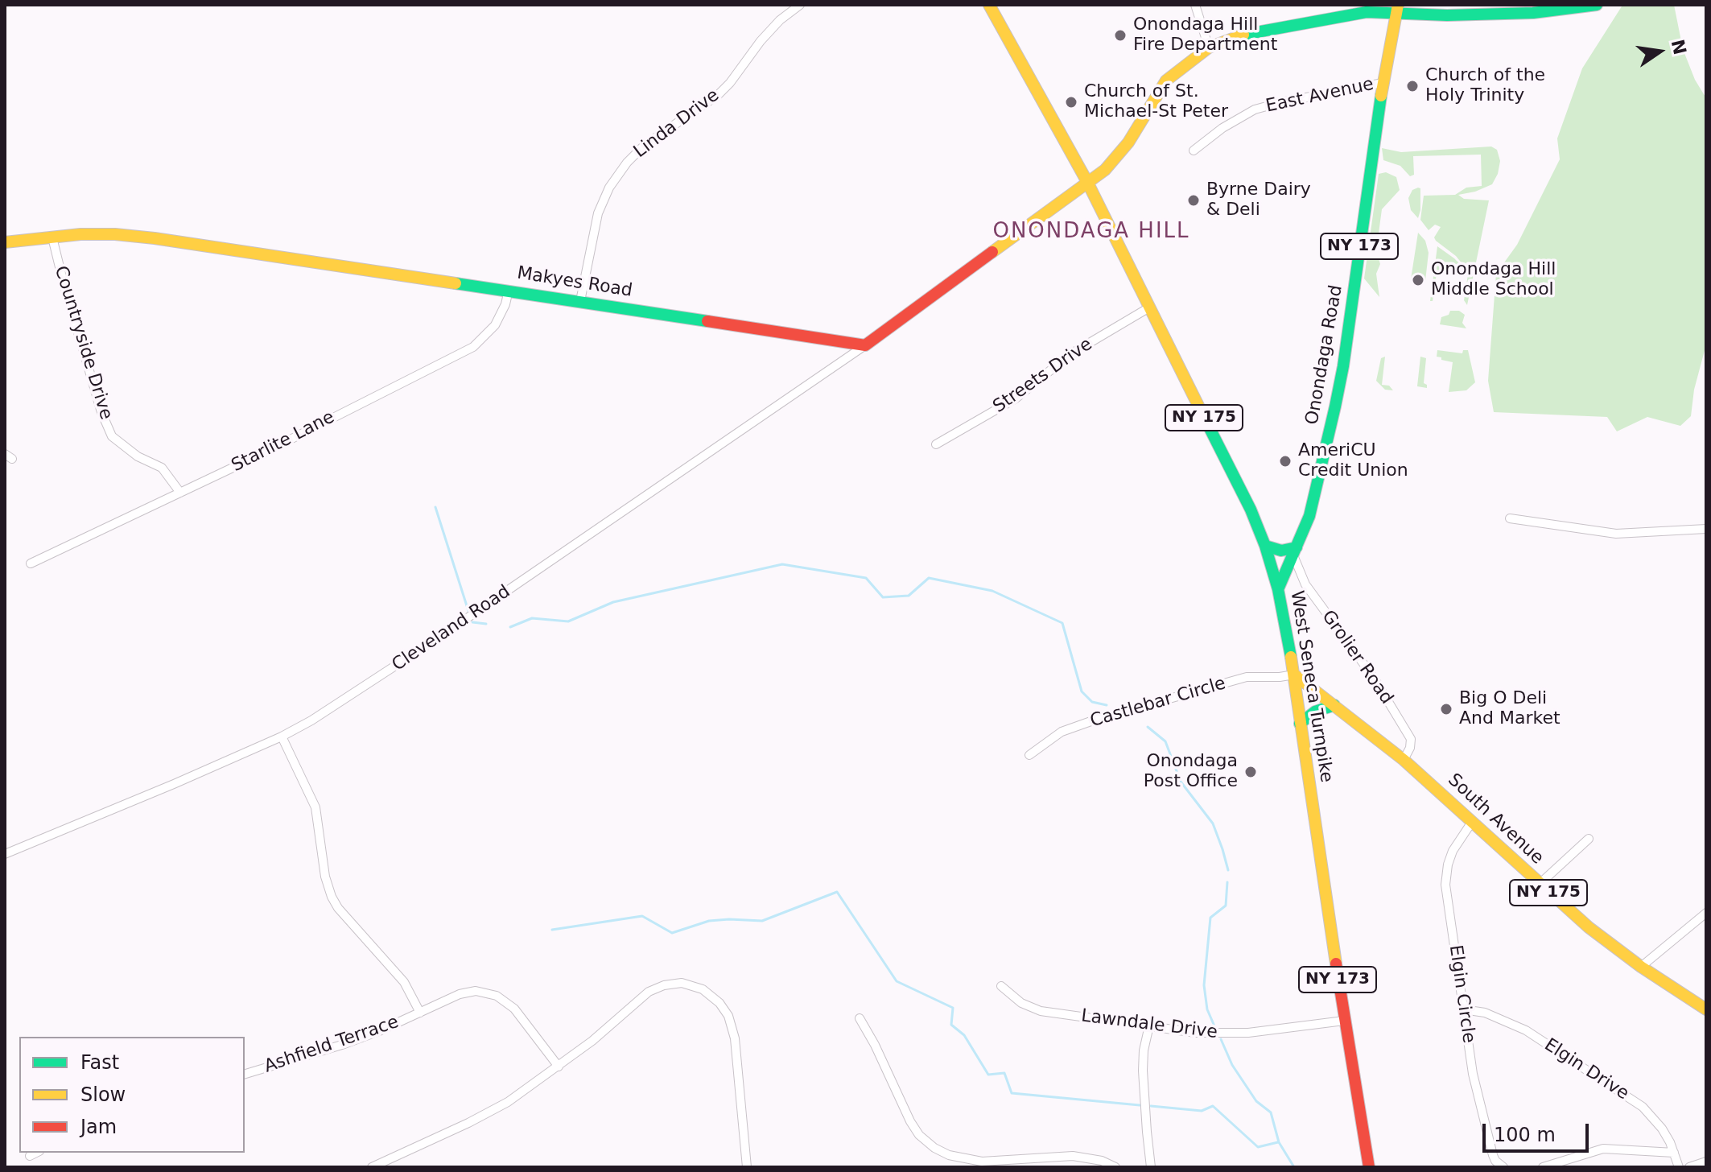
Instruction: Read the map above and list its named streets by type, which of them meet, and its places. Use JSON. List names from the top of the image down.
{
  "streets": {
    "main road": [
      "NY 173",
      "Makyes Road",
      "Onondaga Road",
      "NY 175",
      "West Seneca Turnpike",
      "South Avenue"
    ],
    "street": [
      "East Avenue",
      "Linda Drive",
      "Countryside Drive",
      "Streets Drive",
      "Starlite Lane",
      "Cleveland Road",
      "Grolier Road",
      "Castlebar Circle",
      "Elgin Circle",
      "Lawndale Drive",
      "Ashfield Terrace",
      "Elgin Drive"
    ]
  },
  "crossings": [
    ["East Avenue", "Onondaga Road"],
    ["Linda Drive", "Makyes Road"],
    ["Makyes Road", "Countryside Drive"],
    ["Makyes Road", "Starlite Lane"],
    ["Makyes Road", "Cleveland Road"],
    ["Countryside Drive", "Starlite Lane"],
    ["Onondaga Road", "Grolier Road"],
    ["Onondaga Road", "West Seneca Turnpike"],
    ["Streets Drive", "West Seneca Turnpike"],
    ["Cleveland Road", "Ashfield Terrace"],
    ["Grolier Road", "South Avenue"],
    ["West Seneca Turnpike", "Castlebar Circle"],
    ["West Seneca Turnpike", "South Avenue"],
    ["West Seneca Turnpike", "Lawndale Drive"],
    ["Castlebar Circle", "South Avenue"],
    ["South Avenue", "Elgin Circle"],
    ["Elgin Circle", "Elgin Drive"]
  ],
  "districts": ["ONONDAGA HILL"],
  "places": [
    "Onondaga Hill Fire Department",
    "Church of the Holy Trinity",
    "Church of St. Michael-St Peter",
    "Byrne Dairy & Deli",
    "Onondaga Hill Middle School",
    "AmeriCU Credit Union",
    "Big O Deli And Market",
    "Onondaga Post Office"
  ],
  "legend": ["Fast", "Slow", "Jam"],
  "scale_bar": "100 m",
  "north": "right"
}
